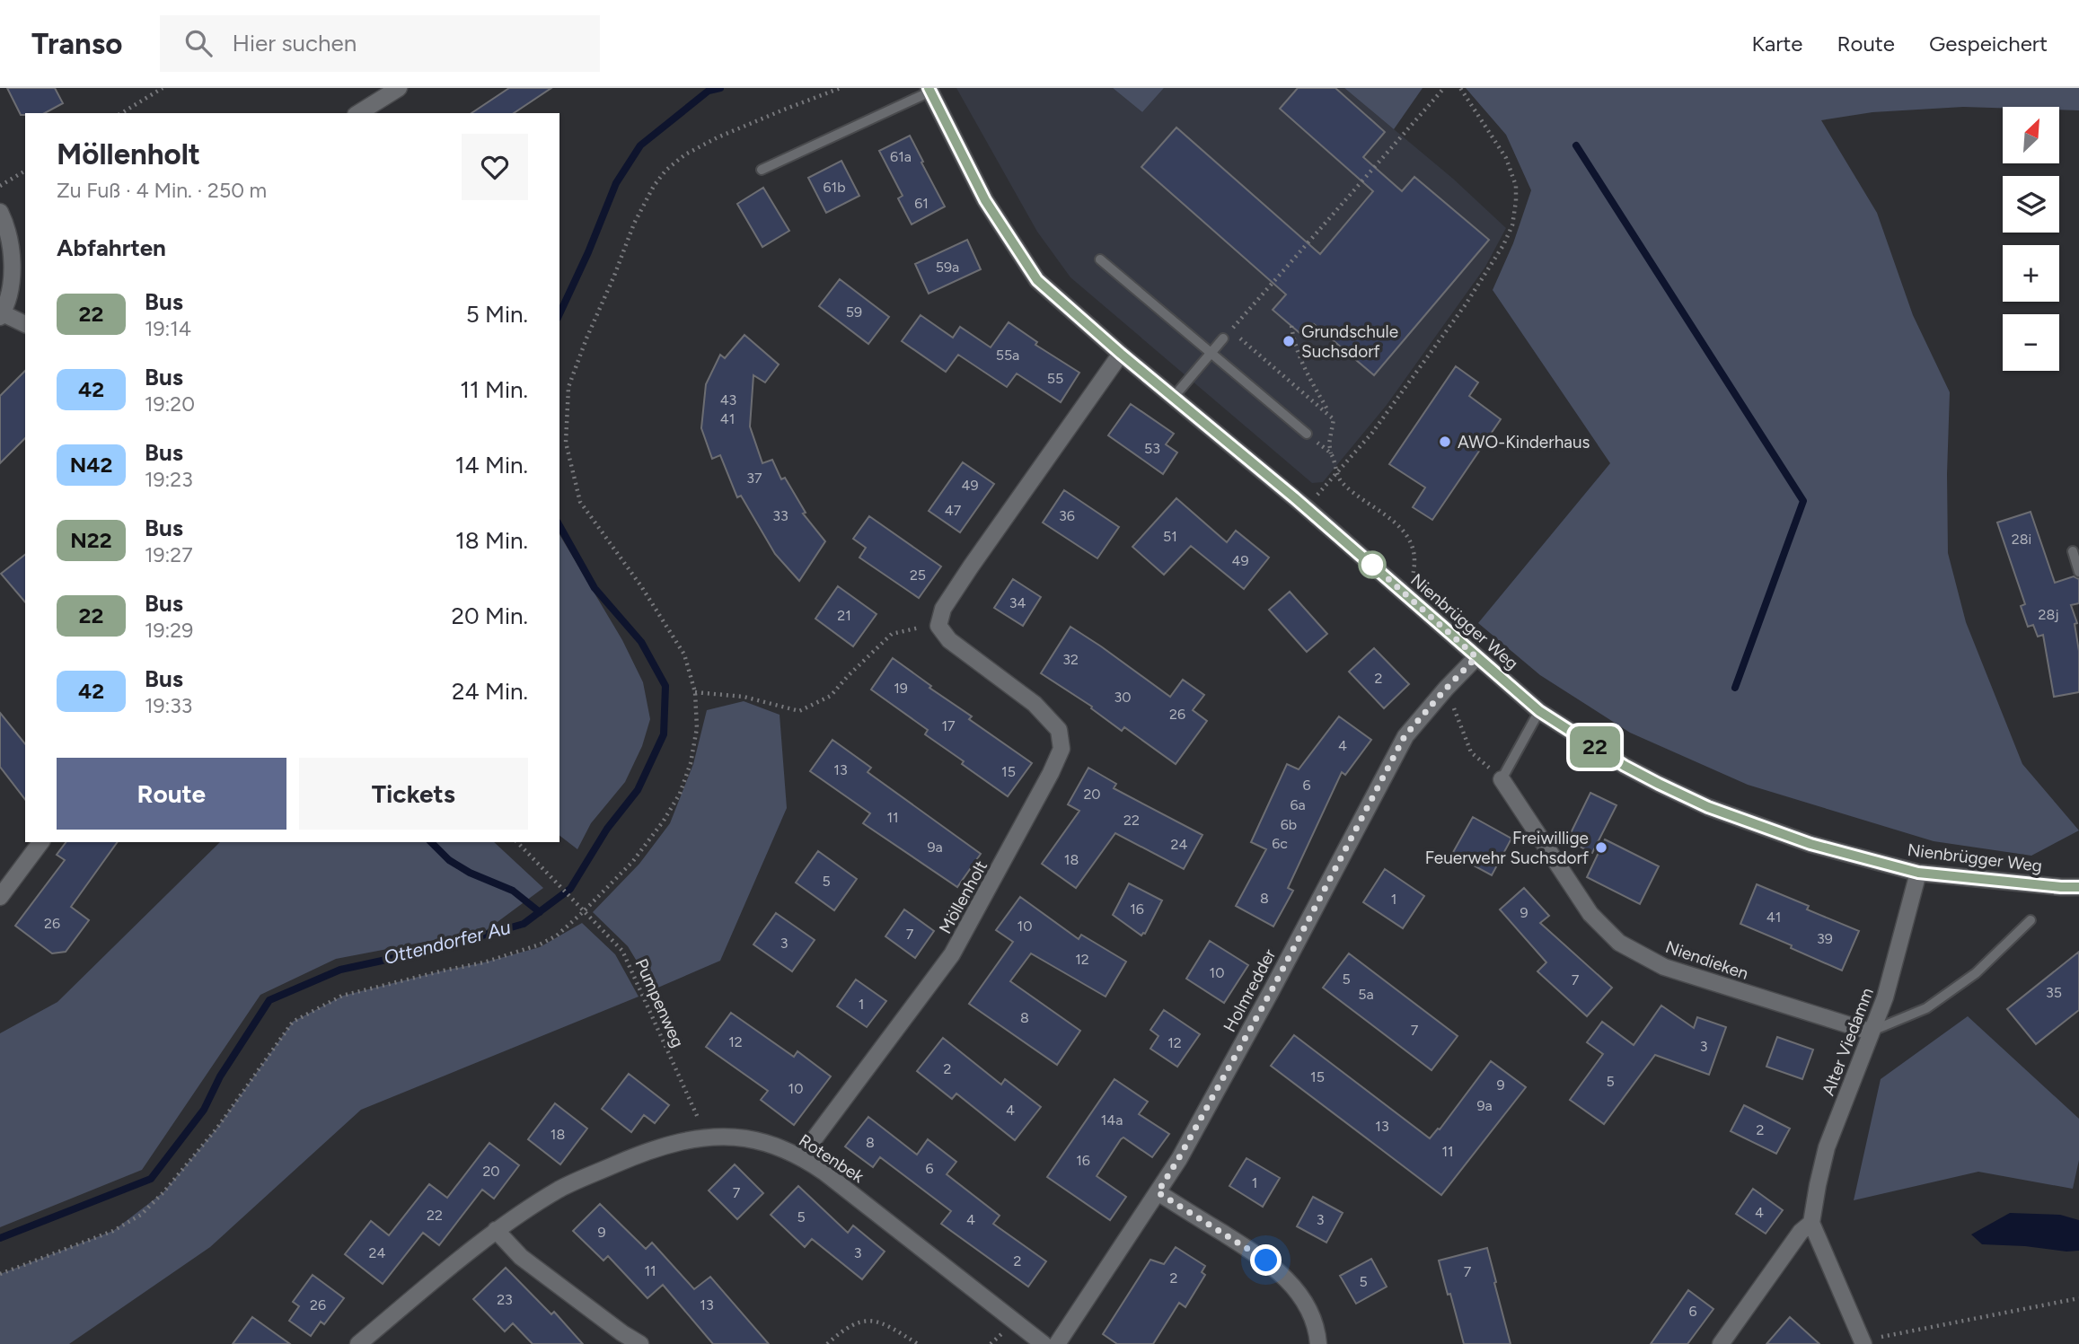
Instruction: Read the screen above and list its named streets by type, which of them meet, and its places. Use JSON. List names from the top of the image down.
{
  "streets": {
    "street": [
      "Nienbrügger Weg",
      "Möllenholt",
      "Niendieken",
      "Holmredder",
      "Alter Viedamm",
      "Rotenbek"
    ],
    "path": ["Pumpenweg"]
  },
  "crossings": [
    ["Nienbrügger Weg", "Holmredder"],
    ["Nienbrügger Weg", "Alter Viedamm"],
    ["Möllenholt", "Rotenbek"],
    ["Niendieken", "Alter Viedamm"],
    ["Pumpenweg", "Rotenbek"]
  ],
  "water": ["Ottendorfer Au"],
  "places": ["Grundschule Suchsdorf", "AWO-Kinderhaus", "Freiwillige Feuerwehr Suchsdorf"],
  "lines": ["bus line 22"],
  "house_numbers": [
    "61a",
    "61b",
    "61",
    "59a",
    "59",
    "55a",
    "55",
    "43",
    "41",
    "53",
    "37",
    "49",
    "47",
    "33",
    "36",
    "51",
    "28i",
    "49",
    "25",
    "34",
    "28j",
    "21",
    "32",
    "2",
    "19",
    "30",
    "26",
    "17",
    "4",
    "13",
    "15",
    "6",
    "20",
    "6a",
    "11",
    "22",
    "6b",
    "6c",
    "24",
    "9a",
    "18",
    "5",
    "8",
    "1",
    "16",
    "9",
    "41",
    "26",
    "10",
    "7",
    "39",
    "3",
    "12",
    "10",
    "5",
    "7",
    "35",
    "5a",
    "1",
    "8",
    "7",
    "12",
    "12",
    "3",
    "2",
    "15",
    "5",
    "9",
    "10",
    "9a",
    "4",
    "14a",
    "13",
    "2",
    "18",
    "8",
    "11",
    "16",
    "6",
    "20",
    "1",
    "7",
    "4",
    "22",
    "5",
    "4",
    "3",
    "9",
    "24",
    "3",
    "2",
    "11",
    "7",
    "2",
    "5",
    "23",
    "26",
    "13",
    "6"
  ],
  "north": "top right",
  "page": {
    "header": "Transo",
    "search": "Hier suchen",
    "nav": ["Karte", "Route", "Gespeichert"],
    "on_map": "22",
    "map_buttons": ["+", "−"],
    "heading": [
      ["Möllenholt", "Zu Fuß · 4 Min. · 250 m"],
      "Abfahrten"
    ],
    "list": [
      {
        "mark": "22",
        "name": "Bus",
        "note": "19:14",
        "value": "5 Min."
      },
      {
        "mark": "42",
        "name": "Bus",
        "note": "19:20",
        "value": "11 Min."
      },
      {
        "mark": "N42",
        "name": "Bus",
        "note": "19:23",
        "value": "14 Min."
      },
      {
        "mark": "N22",
        "name": "Bus",
        "note": "19:27",
        "value": "18 Min."
      },
      {
        "mark": "22",
        "name": "Bus",
        "note": "19:29",
        "value": "20 Min."
      },
      {
        "mark": "42",
        "name": "Bus",
        "note": "19:33",
        "value": "24 Min."
      }
    ],
    "buttons": ["Route", "Tickets"]
  }
}
